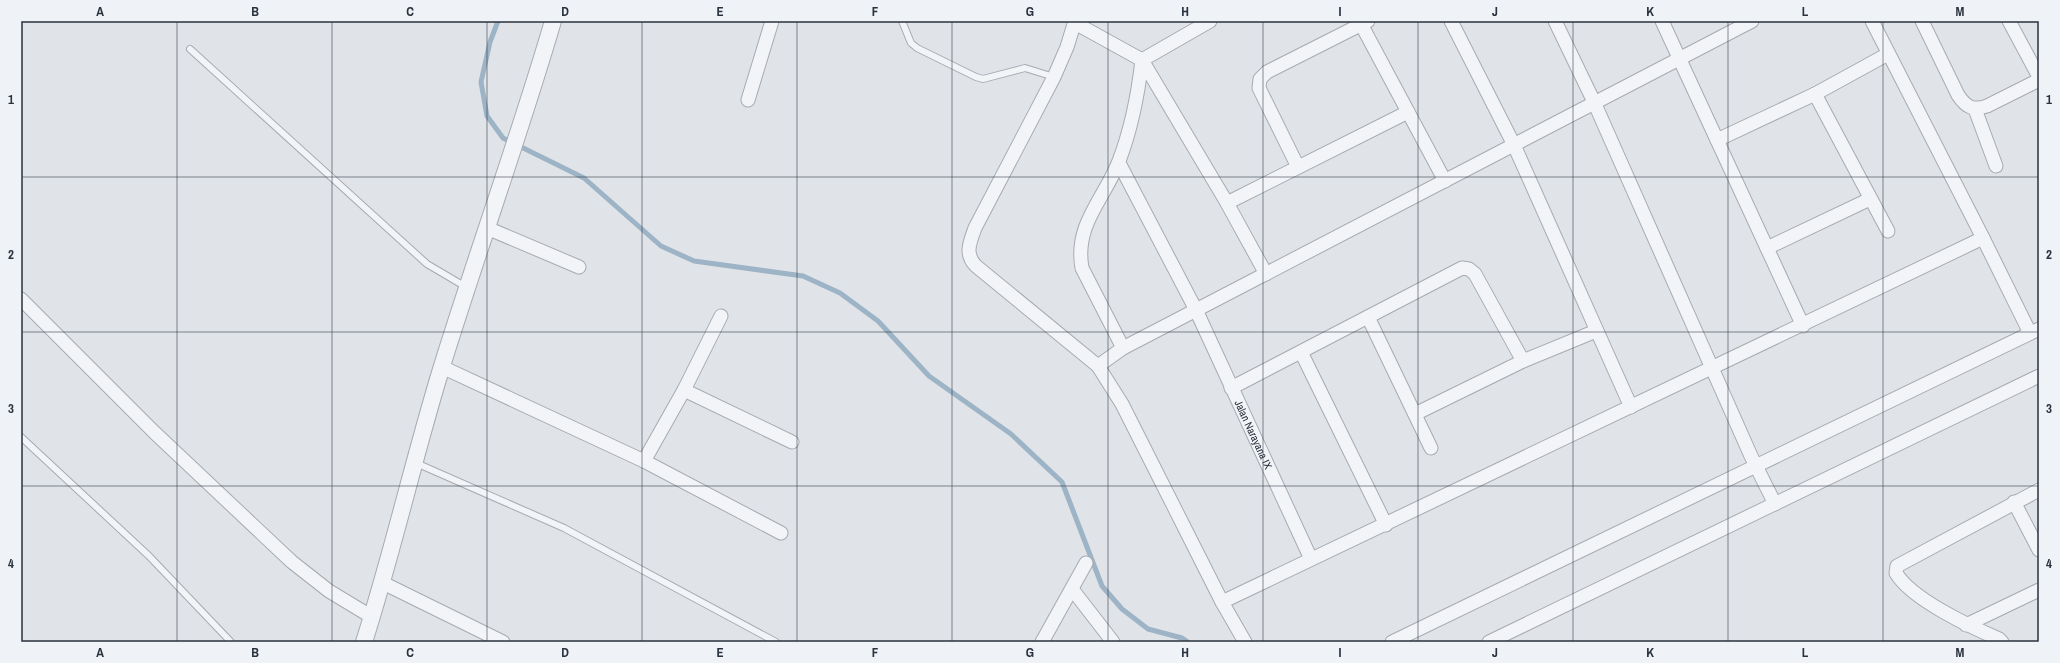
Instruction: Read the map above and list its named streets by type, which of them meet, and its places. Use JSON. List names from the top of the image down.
{
  "streets": {
    "street": ["Jalan Narayana IX"]
  },
  "grid": {
    "columns": [
      "A",
      "B",
      "C",
      "D",
      "E",
      "F",
      "G",
      "H",
      "I",
      "J",
      "K",
      "L",
      "M"
    ],
    "rows": [
      "1",
      "2",
      "3",
      "4"
    ]
  }
}
